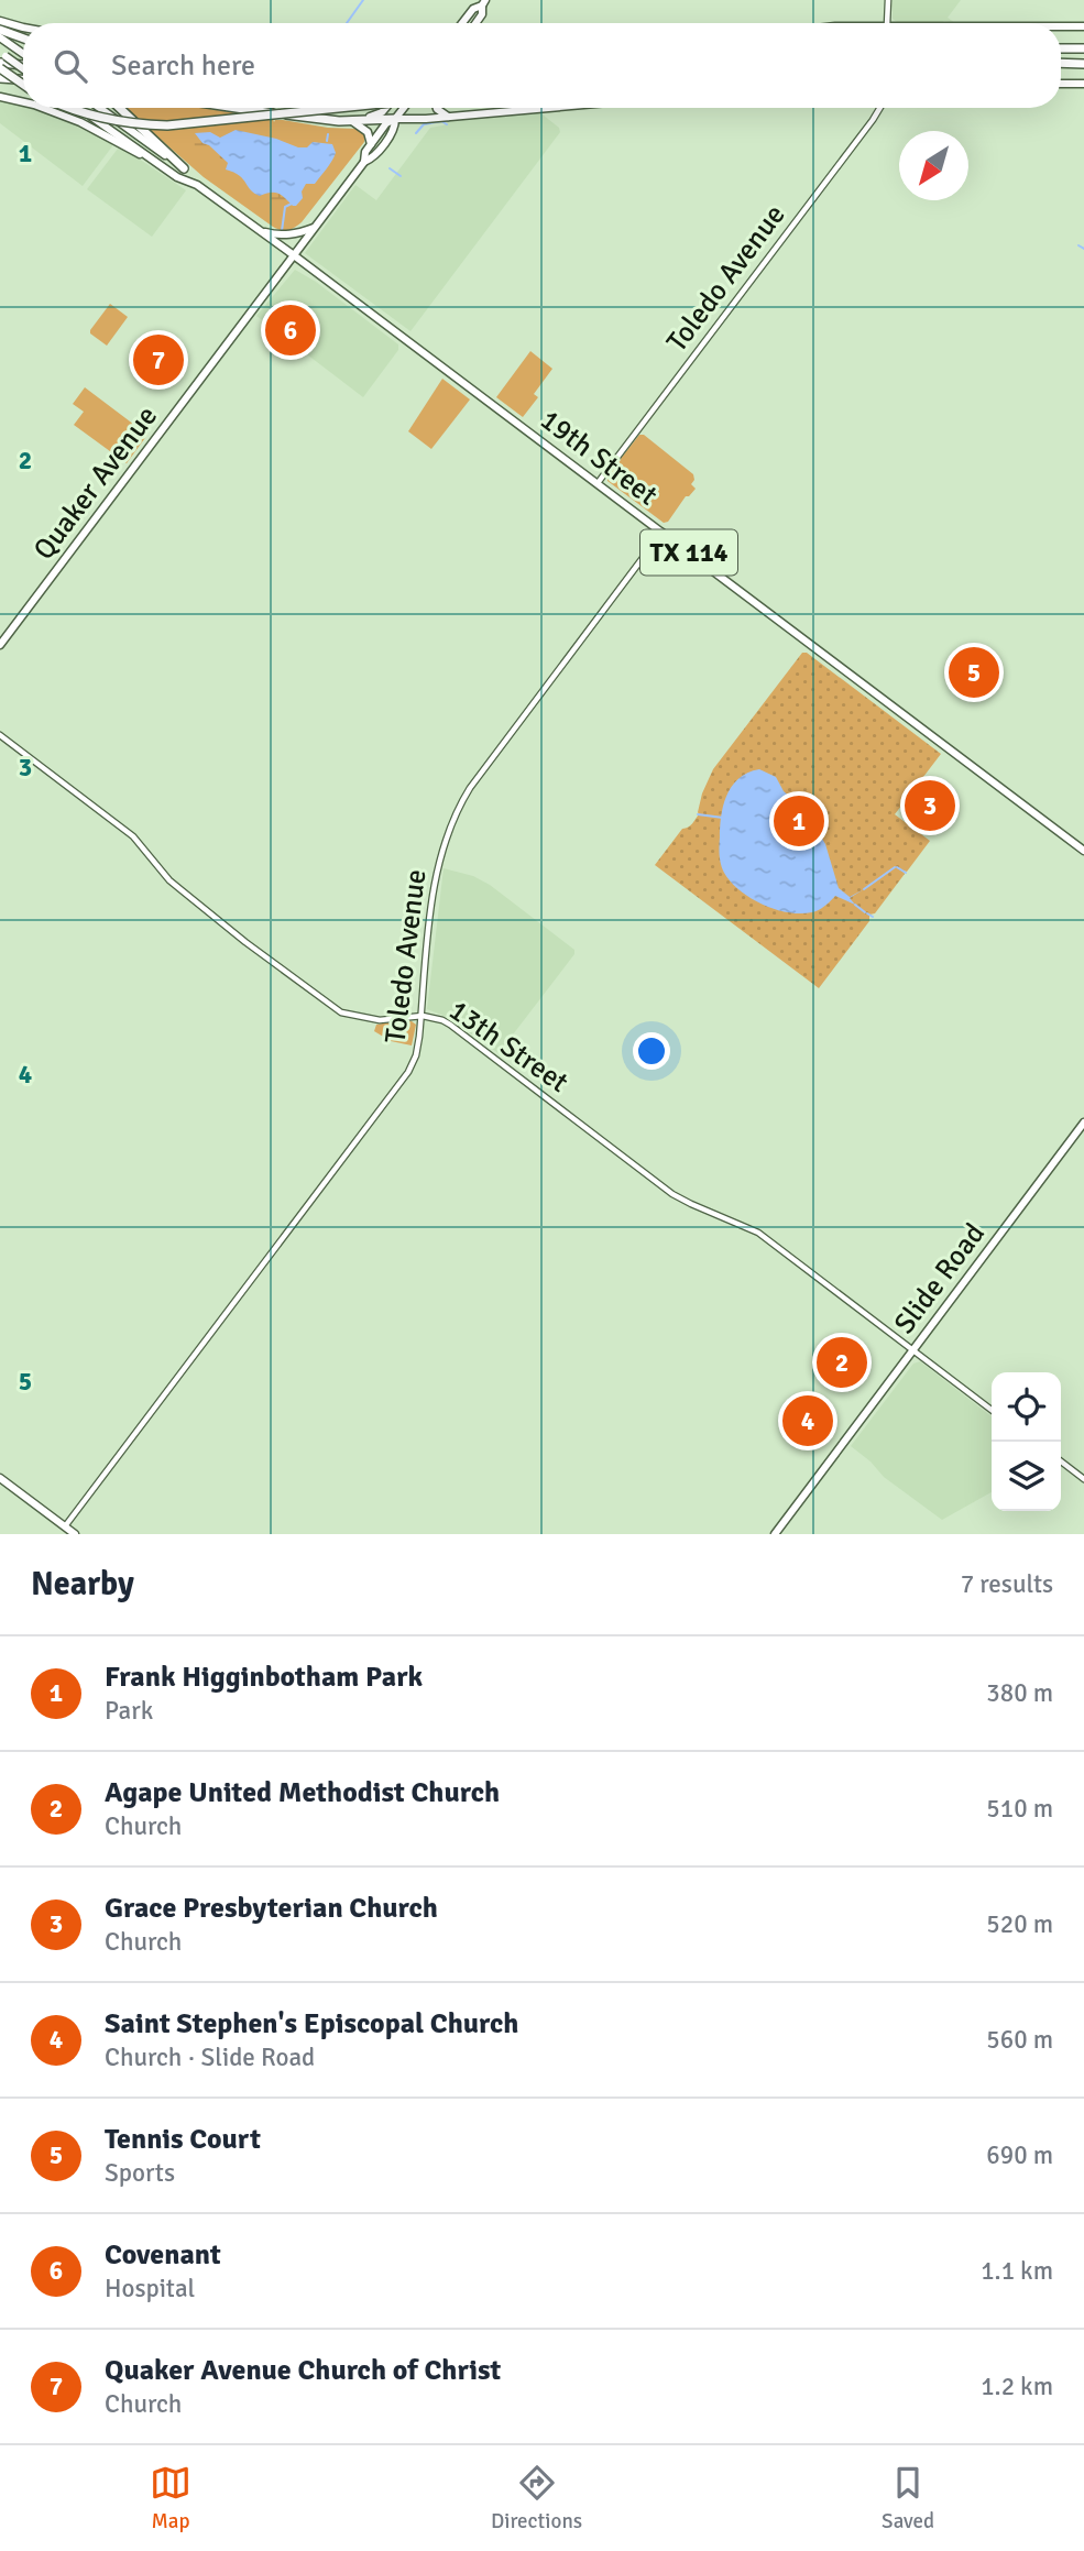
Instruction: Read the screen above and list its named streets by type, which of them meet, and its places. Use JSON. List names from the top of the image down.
{
  "streets": {
    "main road": [
      "19th Street",
      "Quaker Avenue",
      "TX 114",
      "Slide Road"
    ],
    "street": ["Toledo Avenue", "13th Street"]
  },
  "crossings": [
    ["Toledo Avenue", "19th Street"],
    ["Toledo Avenue", "13th Street"],
    ["19th Street", "Quaker Avenue"],
    ["13th Street", "Slide Road"]
  ],
  "north": "bottom left",
  "page": {
    "search": "Search here",
    "pins": [
      "6",
      "7",
      "5",
      "3",
      "1",
      "2",
      "4"
    ],
    "heading": ["Nearby", "7 results"],
    "list": [
      {
        "mark": "1",
        "name": "Frank Higginbotham Park",
        "note": "Park",
        "value": "380 m"
      },
      {
        "mark": "2",
        "name": "Agape United Methodist Church",
        "note": "Church",
        "value": "510 m"
      },
      {
        "mark": "3",
        "name": "Grace Presbyterian Church",
        "note": "Church",
        "value": "520 m"
      },
      {
        "mark": "4",
        "name": "Saint Stephen's Episcopal Church",
        "note": "Church · Slide Road",
        "value": "560 m"
      },
      {
        "mark": "5",
        "name": "Tennis Court",
        "note": "Sports",
        "value": "690 m"
      },
      {
        "mark": "6",
        "name": "Covenant",
        "note": "Hospital",
        "value": "1.1 km"
      },
      {
        "mark": "7",
        "name": "Quaker Avenue Church of Christ",
        "note": "Church",
        "value": "1.2 km"
      }
    ],
    "nav": ["Map", "Directions", "Saved"]
  },
  "grid": {
    "rows": [
      "1",
      "2",
      "3",
      "4",
      "5"
    ]
  }
}
